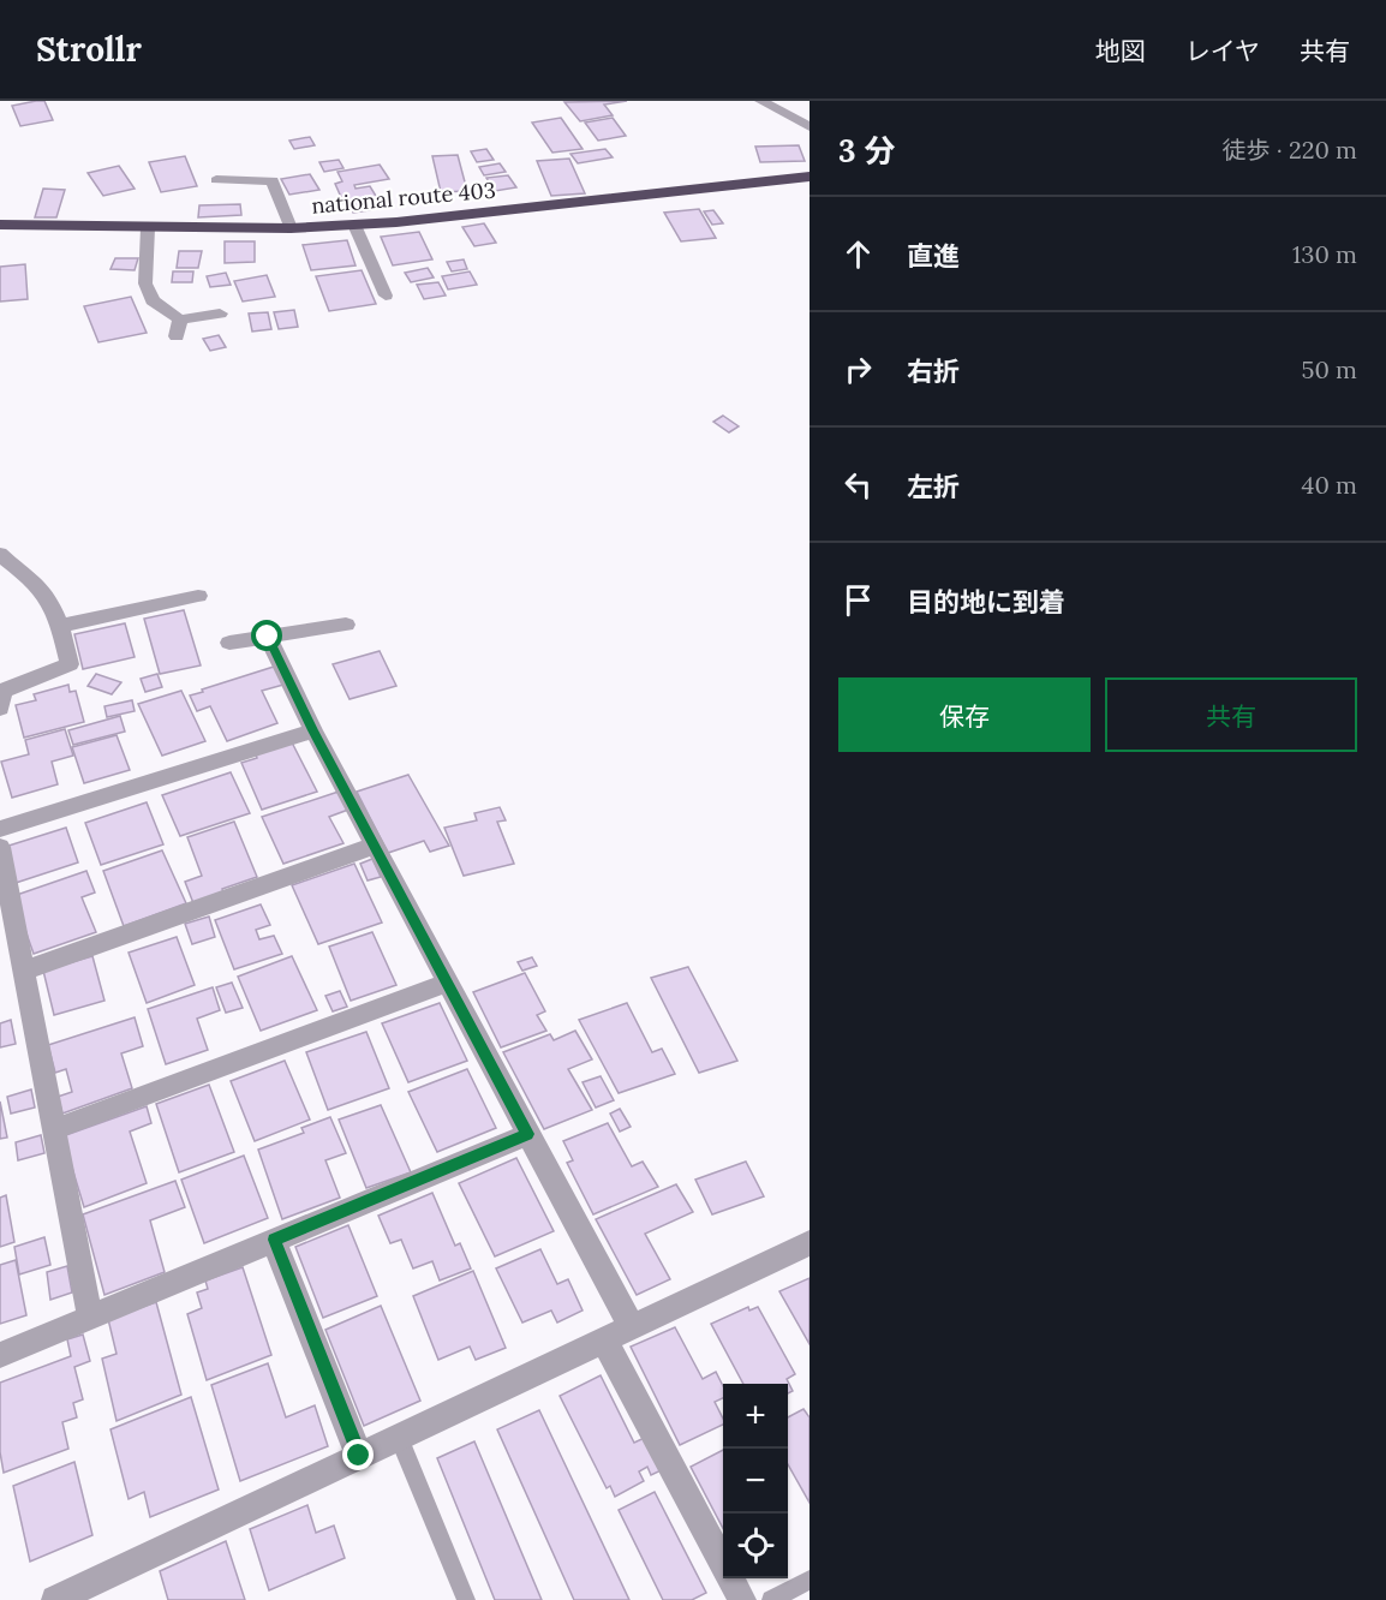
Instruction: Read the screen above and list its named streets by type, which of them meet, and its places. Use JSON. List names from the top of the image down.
{
  "streets": {
    "highway": ["national route 403"]
  },
  "page": {
    "header": "Strollr",
    "nav": ["地図", "レイヤ", "共有"],
    "heading": ["3 分", "徒歩 · 220 m"],
    "list": [
      ["直進", "130 m"],
      ["右折", "50 m"],
      ["左折", "40 m"],
      "目的地に到着"
    ],
    "buttons": ["保存", "共有"],
    "map_buttons": ["+", "−"]
  }
}
